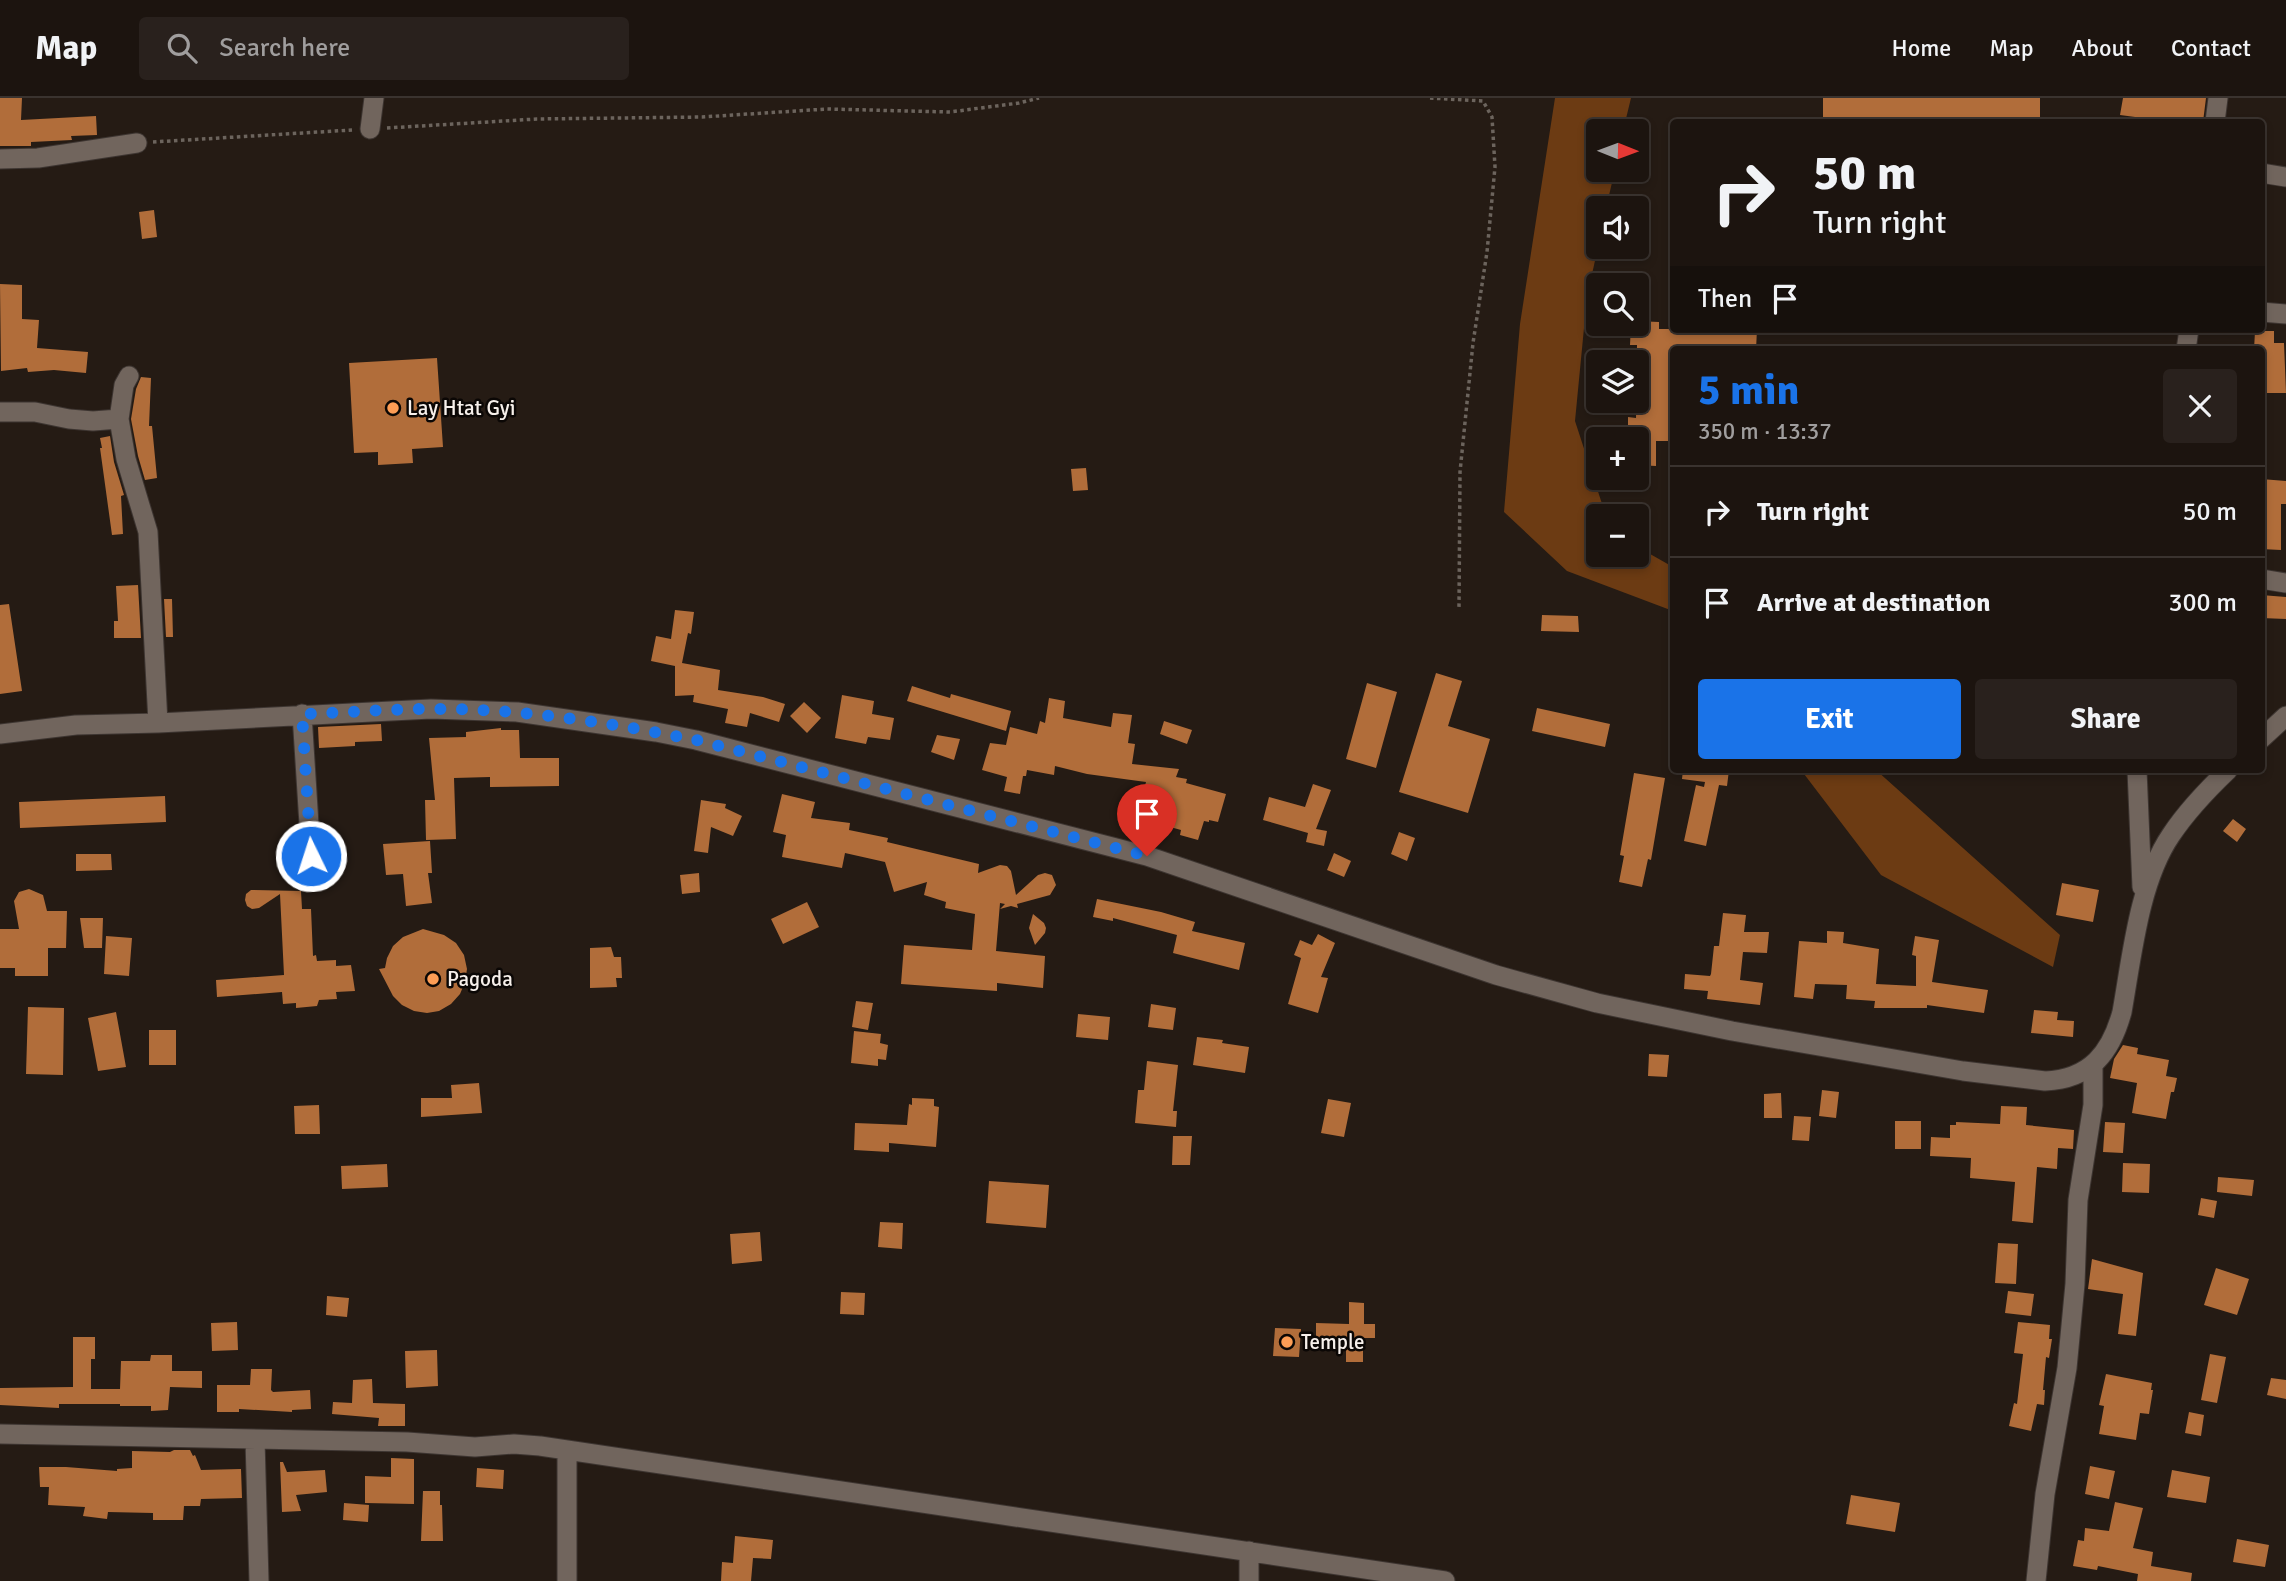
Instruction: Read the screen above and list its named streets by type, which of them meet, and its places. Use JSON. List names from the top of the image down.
{
  "places": ["Lay Htat Gyi", "Pagoda", "Temple"],
  "north": "right",
  "page": {
    "header": "Map",
    "search": "Search here",
    "nav": [
      "Home",
      "Map",
      "About",
      "Contact"
    ],
    "map_buttons": ["+", "−"],
    "turn": ["50 m", "Turn right"],
    "then": "Then",
    "heading": ["5 min", "350 m · 13:37"],
    "list": [
      {
        "name": "Turn right",
        "value": "50 m"
      },
      {
        "name": "Arrive at destination",
        "value": "300 m"
      }
    ],
    "buttons": ["Exit", "Share"]
  }
}
